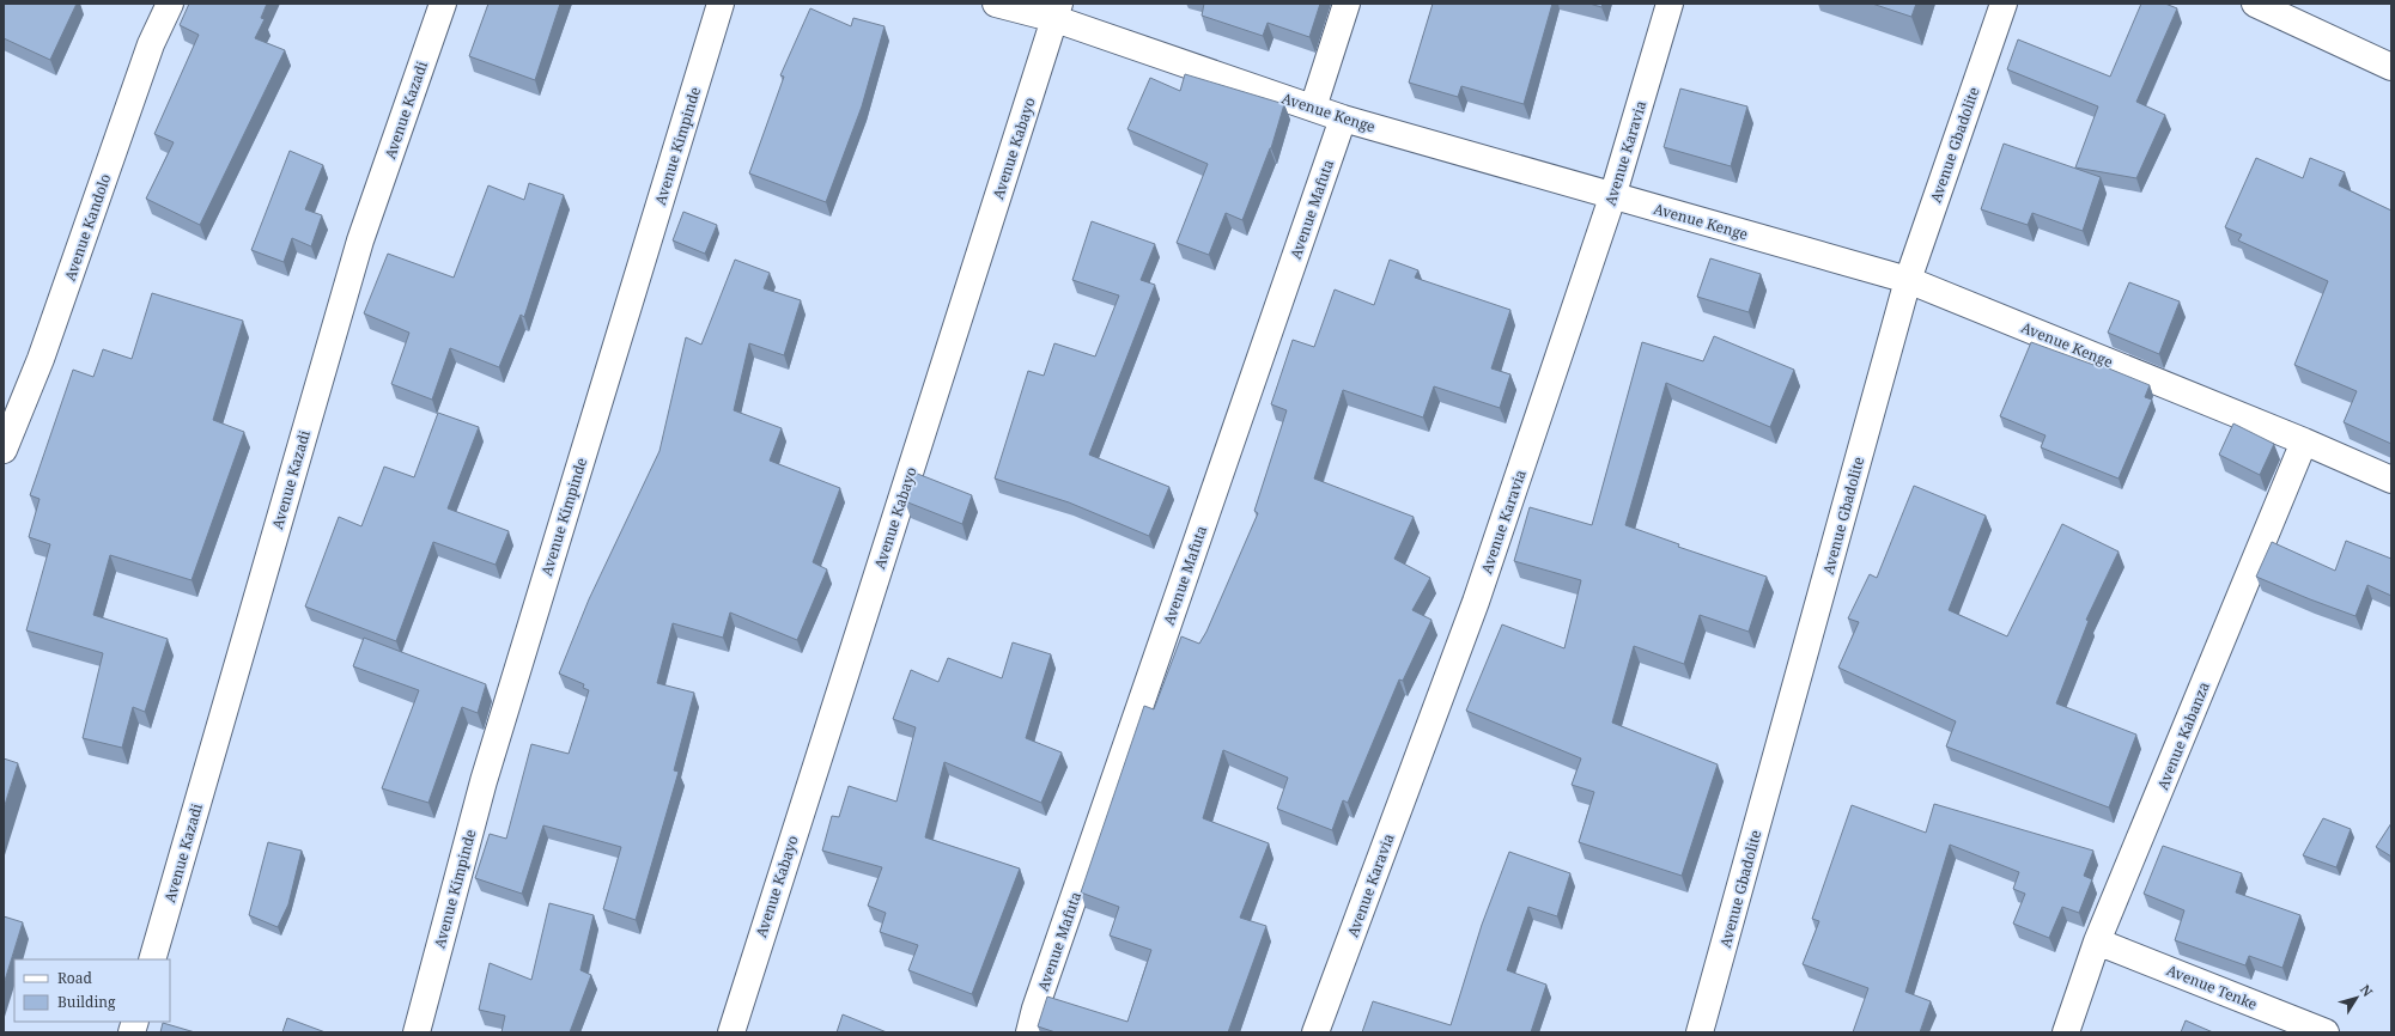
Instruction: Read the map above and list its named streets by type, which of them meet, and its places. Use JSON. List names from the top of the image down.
{
  "streets": {
    "street": [
      "Avenue Kazadi",
      "Avenue Kenge",
      "Avenue Gbadolite",
      "Avenue Kimpinde",
      "Avenue Kabayo",
      "Avenue Karavia",
      "Avenue Mafuta",
      "Avenue Kandolo",
      "Avenue Kabanza",
      "Avenue Tenke"
    ]
  },
  "crossings": [
    ["Avenue Kenge", "Avenue Gbadolite"],
    ["Avenue Kenge", "Avenue Kabayo"],
    ["Avenue Kenge", "Avenue Karavia"],
    ["Avenue Kenge", "Avenue Mafuta"],
    ["Avenue Kenge", "Avenue Kabanza"],
    ["Avenue Kabanza", "Avenue Tenke"]
  ],
  "legend": ["Road", "Building"],
  "north": "top right"
}
